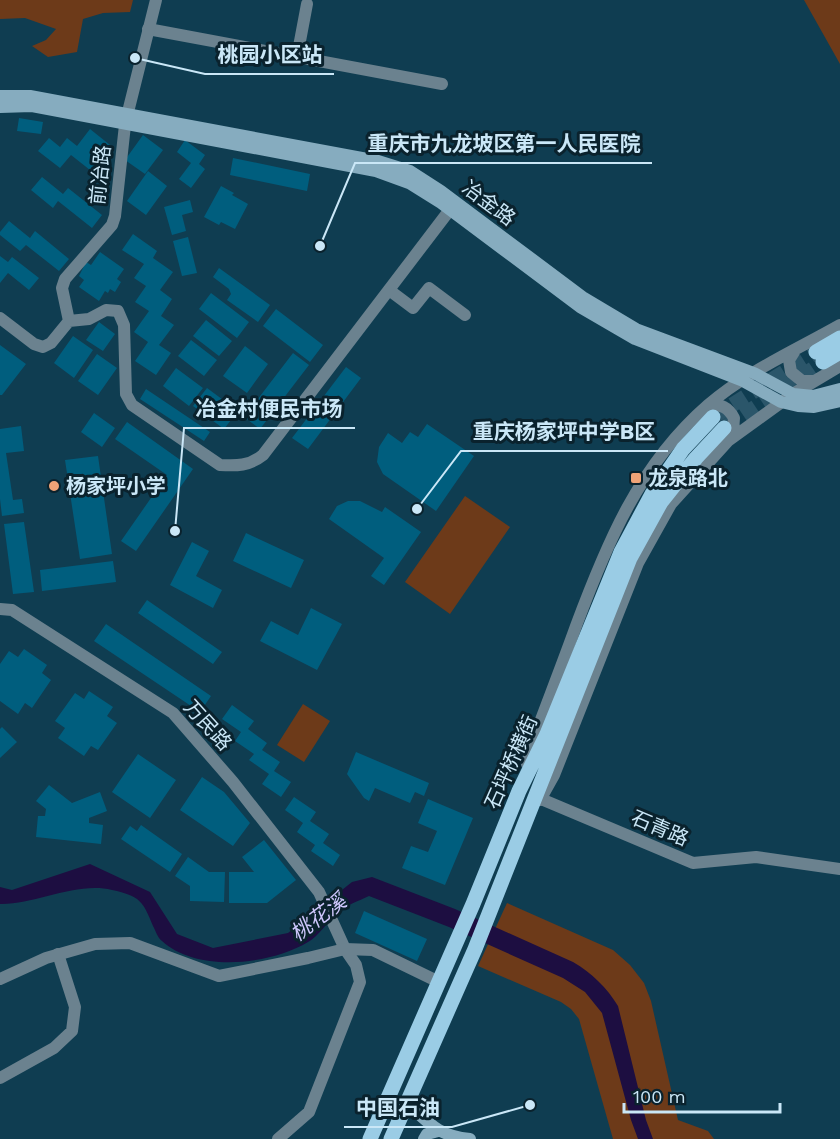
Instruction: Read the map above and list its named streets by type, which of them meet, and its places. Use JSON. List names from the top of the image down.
{
  "streets": {
    "main road": ["冶金路", "石坪桥横街"],
    "street": ["前冶路", "万民路", "石青路"]
  },
  "crossings": [
    ["前冶路", "冶金路"]
  ],
  "water": ["桃花溪"],
  "places": {
    "other": [
      "桃园小区站",
      "重庆市九龙坡区第一人民医院",
      "杨家坪小学",
      "重庆杨家坪中学B区",
      "冶金村便民市场",
      "中国石油"
    ],
    "transit": ["龙泉路北"]
  },
  "scale_bar": "100 m"
}
